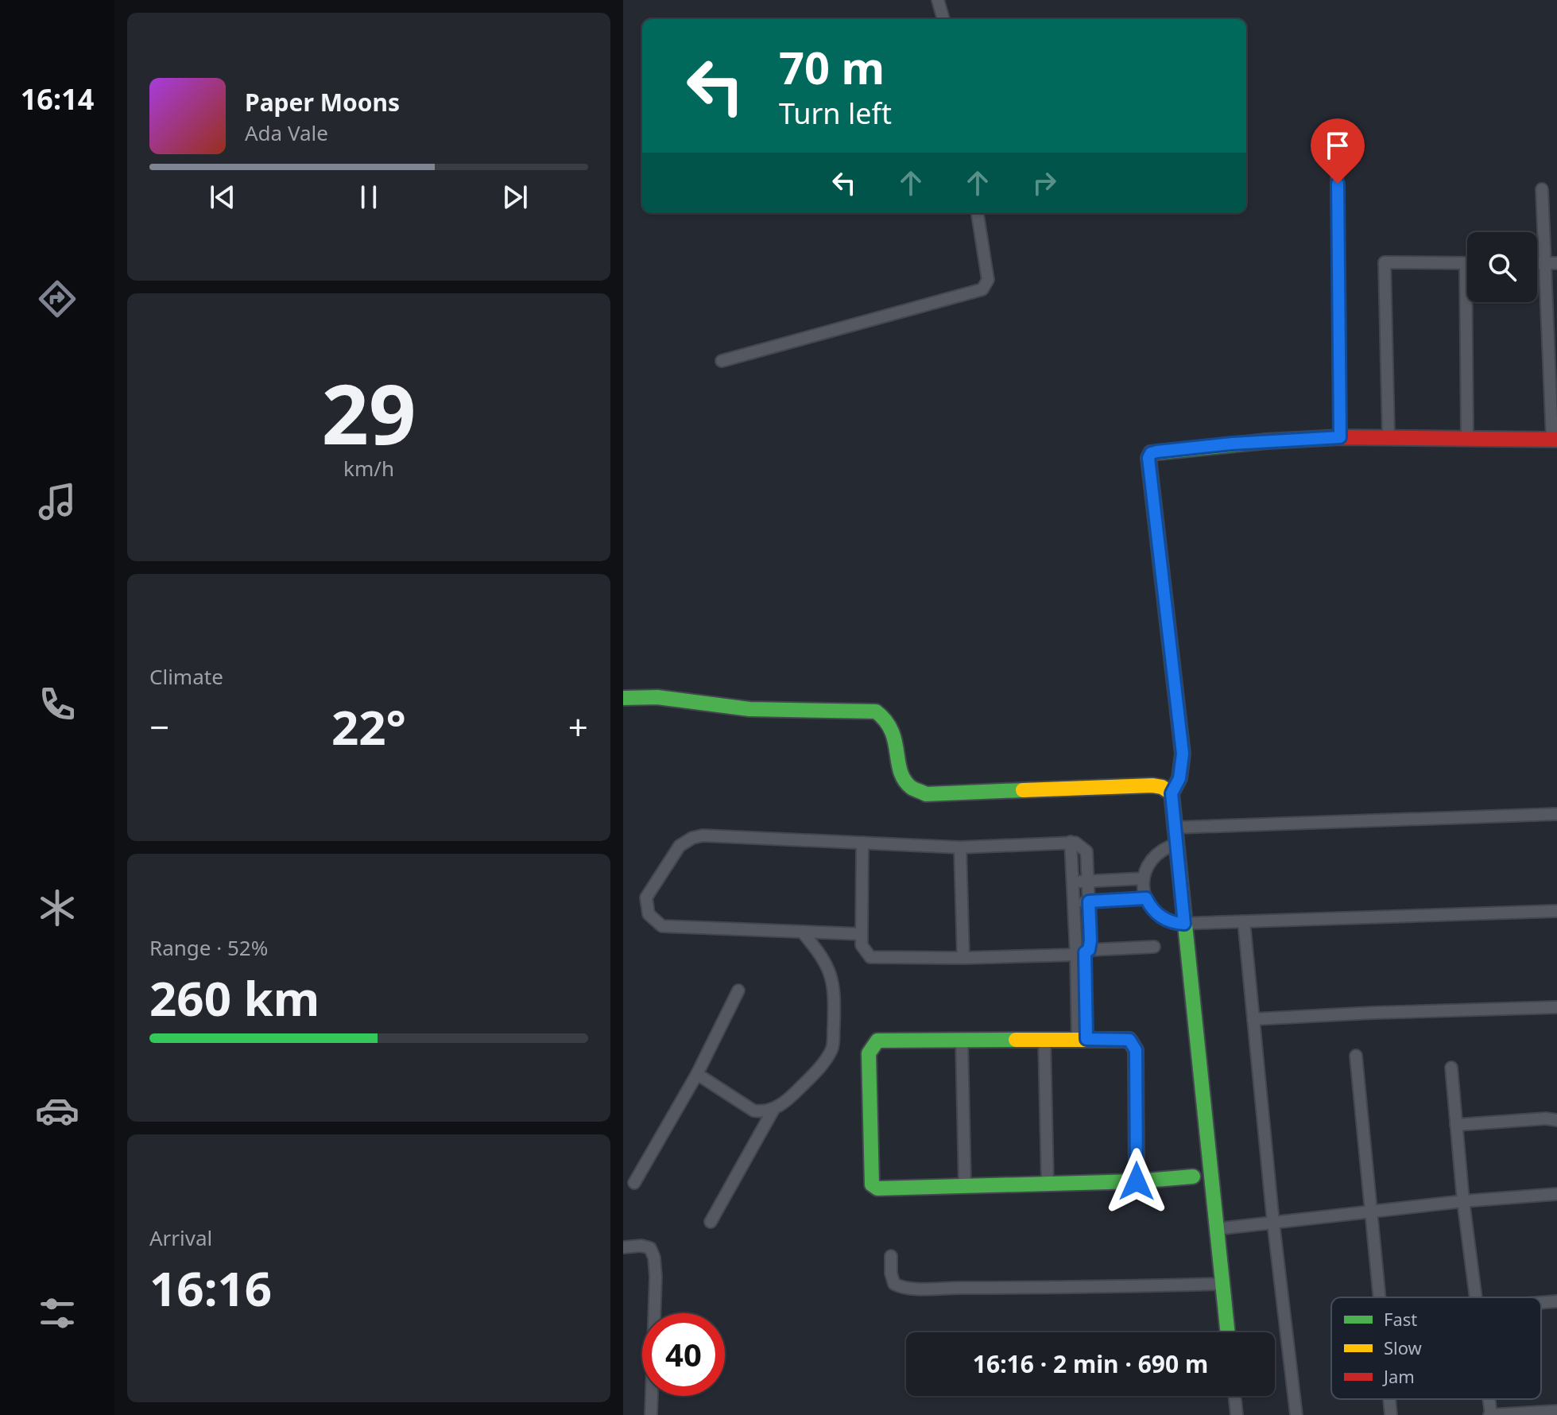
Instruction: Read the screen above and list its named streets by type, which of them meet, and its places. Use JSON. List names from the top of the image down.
{
  "legend": ["Fast", "Slow", "Jam"],
  "page": {
    "tabs": "16:14",
    "turn": ["70 m", "Turn left"],
    "song": ["Paper Moons", "Ada Vale"],
    "tile": [
      ["29", "km/h"],
      "Climate",
      ["Range · 52%", "260 km"],
      ["Arrival", "16:16"]
    ],
    "heat": ["−", "22°", "+"],
    "limit": "40",
    "trip": "16:16 · 2 min · 690 m"
  }
}
